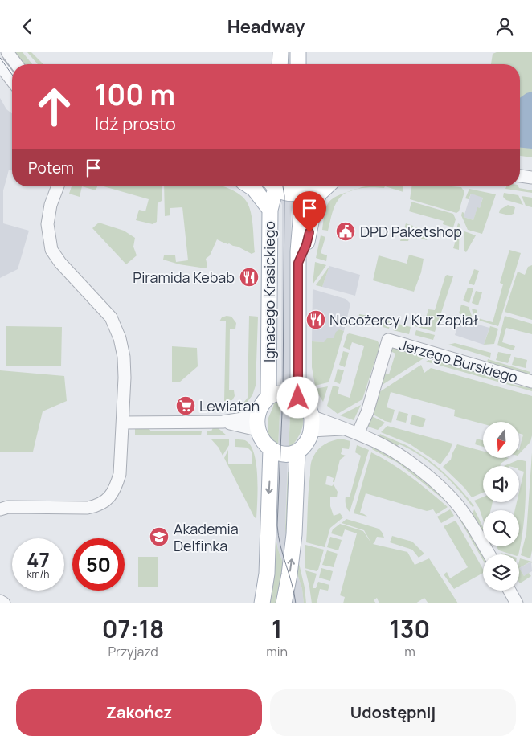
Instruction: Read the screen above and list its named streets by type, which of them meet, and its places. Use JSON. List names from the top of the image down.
{
  "streets": {
    "main road": ["Ignacego Krasickiego"],
    "street": ["Jerzego Burskiego"]
  },
  "places": {
    "public building": ["DPD Paketshop"],
    "restaurant": ["Piramida Kebab", "Nocożercy / Kur Zapiał"],
    "supermarket": ["Lewiatan"],
    "school or university": ["Akademia Delfinka"]
  },
  "north": "bottom",
  "page": {
    "header": "Headway",
    "turn": ["100 m", "Idź prosto"],
    "then": "Potem",
    "speed": "47 km/h",
    "limit": "50",
    "eta": [
      "07:18",
      "Przyjazd",
      "1",
      "min",
      "130",
      "m"
    ],
    "buttons": ["Zakończ", "Udostępnij"]
  }
}
